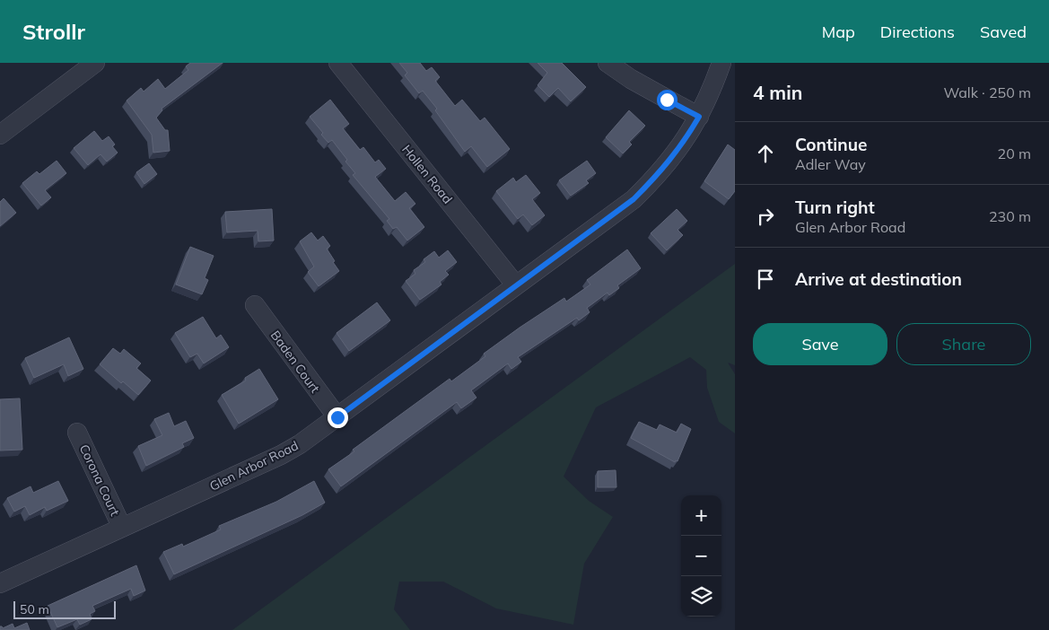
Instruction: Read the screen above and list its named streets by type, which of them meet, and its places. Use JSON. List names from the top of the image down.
{
  "streets": {
    "street": [
      "Hollen Road",
      "Baden Court",
      "Glen Arbor Road",
      "Corona Court"
    ]
  },
  "crossings": [
    ["Hollen Road", "Glen Arbor Road"],
    ["Baden Court", "Glen Arbor Road"],
    ["Glen Arbor Road", "Corona Court"]
  ],
  "scale_bar": "50 m",
  "page": {
    "header": "Strollr",
    "nav": ["Map", "Directions", "Saved"],
    "heading": ["4 min", "Walk · 250 m"],
    "list": [
      ["Continue", "Adler Way", "20 m"],
      ["Turn right", "Glen Arbor Road", "230 m"],
      "Arrive at destination"
    ],
    "buttons": ["Save", "Share"],
    "map_buttons": ["+", "−"],
    "scale": "50 m"
  }
}
